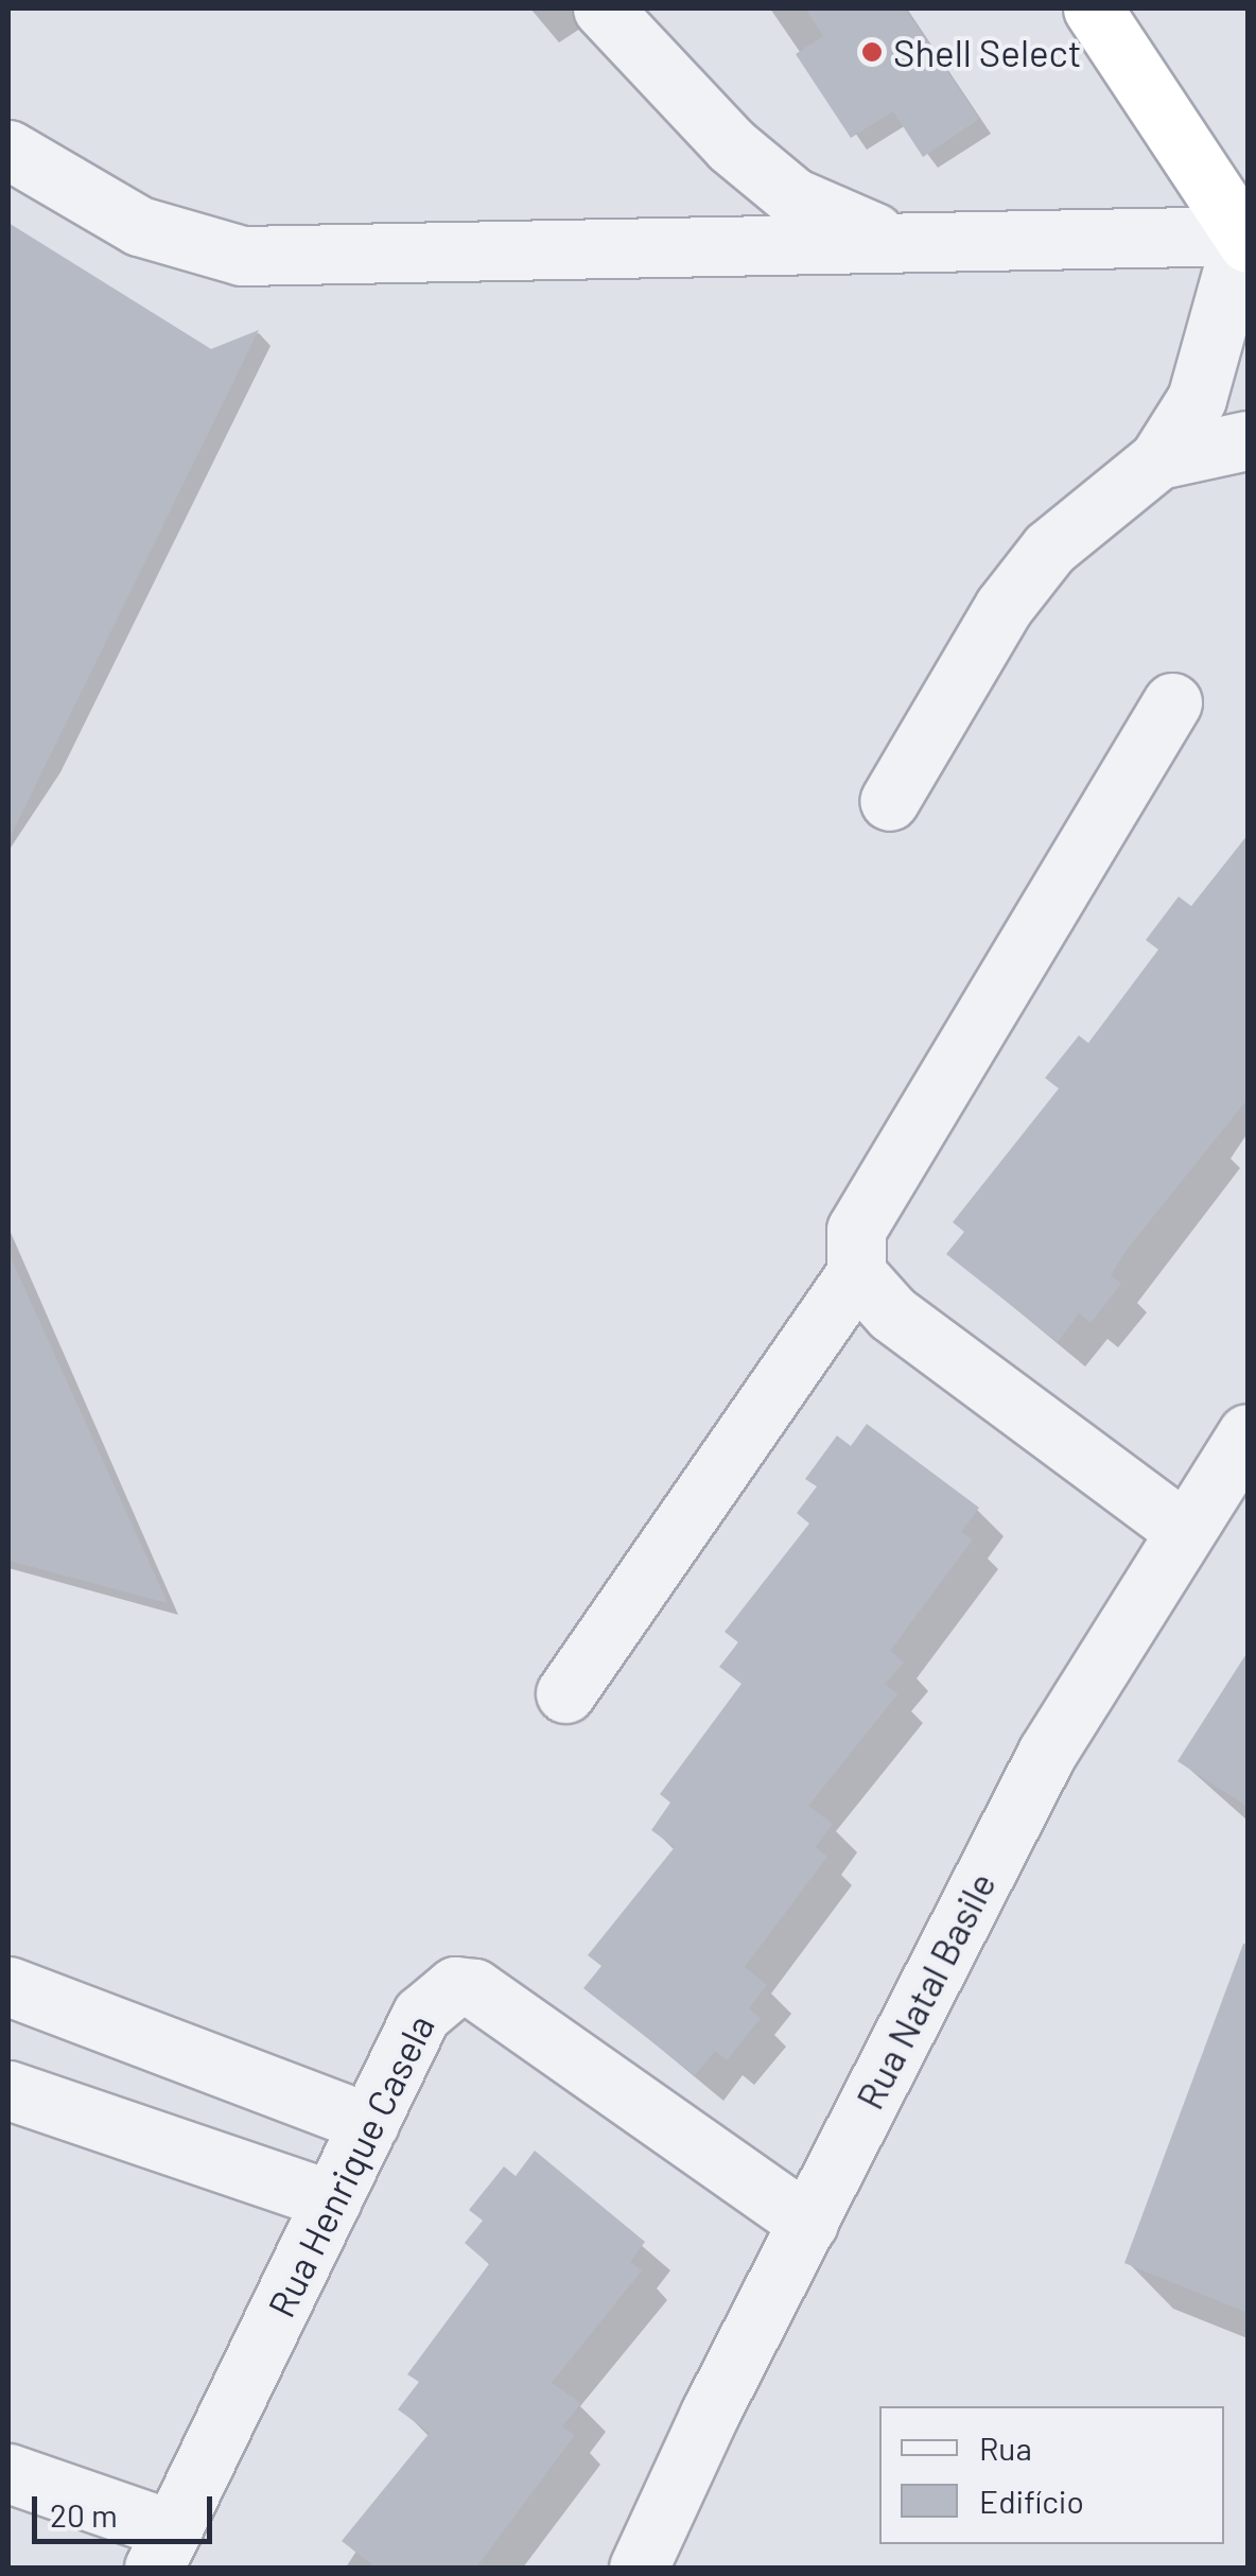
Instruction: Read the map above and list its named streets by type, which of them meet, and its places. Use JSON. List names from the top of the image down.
{
  "streets": {
    "street": ["Rua Natal Basile", "Rua Henrique Casela"]
  },
  "crossings": [
    ["Rua Natal Basile", "Rua Henrique Casela"]
  ],
  "places": ["Shell Select"],
  "legend": ["Rua", "Edifício"],
  "scale_bar": "20 m"
}
